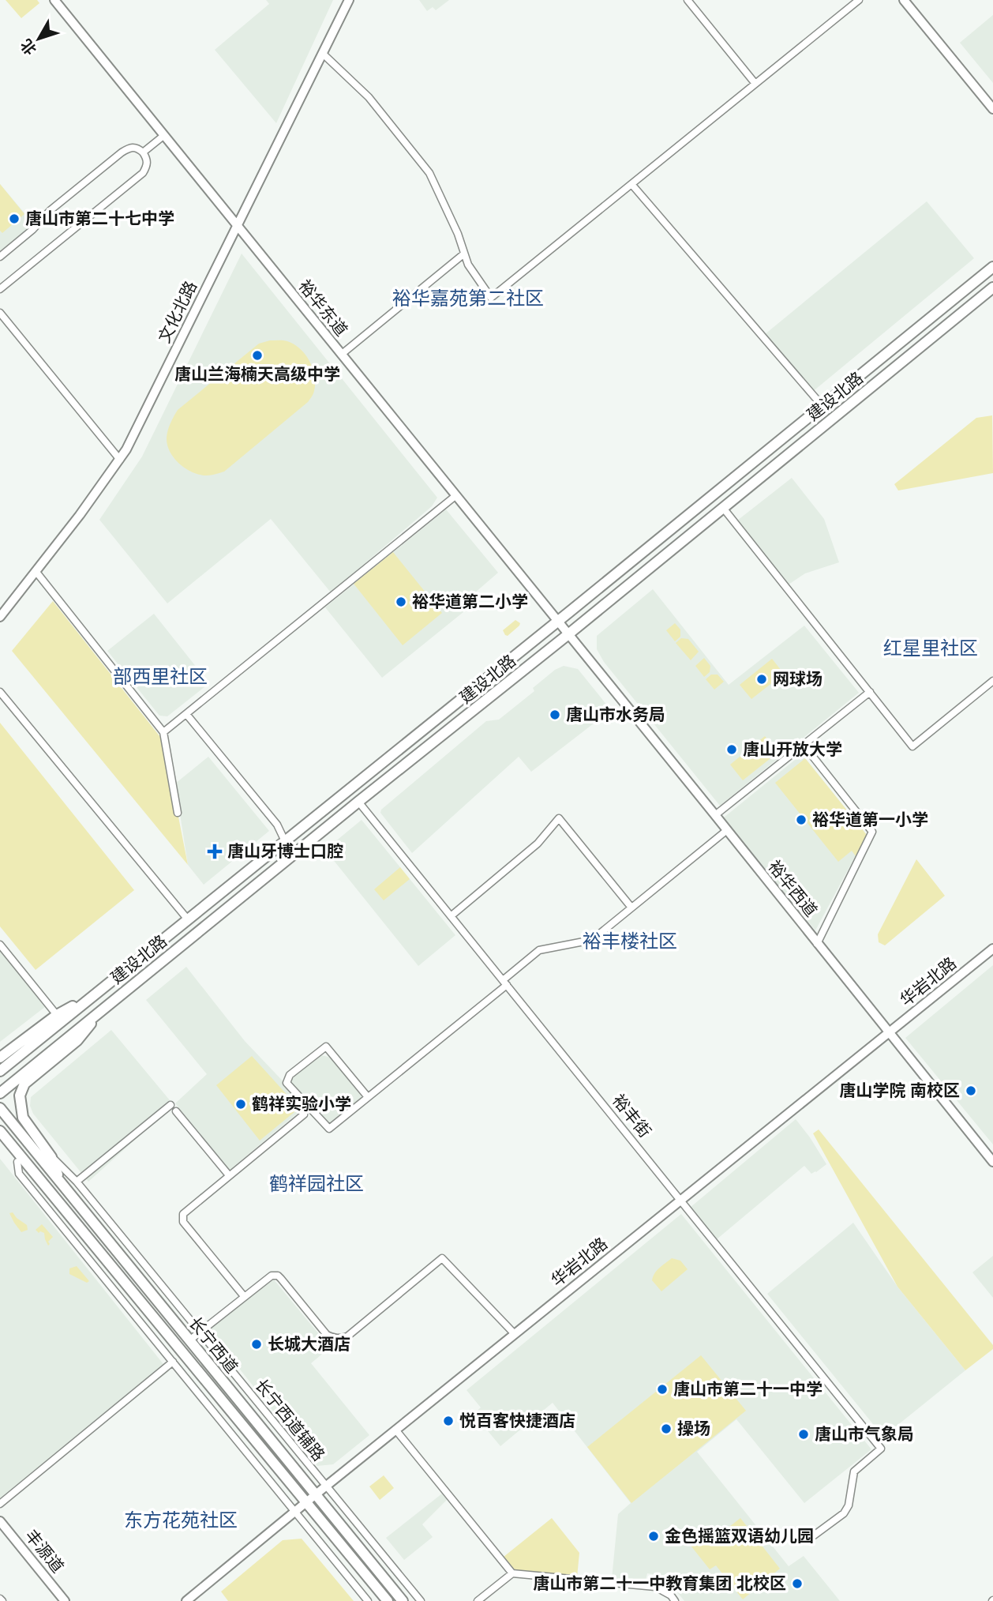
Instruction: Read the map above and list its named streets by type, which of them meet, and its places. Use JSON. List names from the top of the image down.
{
  "streets": {
    "main road": ["建设北路", "长宁西道"],
    "street": [
      "裕华东道",
      "文化北路",
      "裕华西道",
      "华岩北路",
      "裕丰街",
      "长宁西道辅路",
      "丰源道"
    ]
  },
  "crossings": [
    ["裕华东道", "文化北路"],
    ["裕华东道", "建设北路"],
    ["裕华东道", "裕华西道"],
    ["建设北路", "裕华西道"],
    ["建设北路", "裕丰街"],
    ["裕华西道", "华岩北路"],
    ["华岩北路", "裕丰街"],
    ["华岩北路", "长宁西道"],
    ["华岩北路", "长宁西道辅路"]
  ],
  "districts": [
    "裕华嘉苑第二社区",
    "红星里社区",
    "部西里社区",
    "裕丰楼社区",
    "鹤祥园社区",
    "东方花苑社区"
  ],
  "places": {
    "other": [
      "唐山市第二十七中学",
      "唐山兰海楠天高级中学",
      "裕华道第二小学",
      "网球场",
      "唐山市水务局",
      "唐山开放大学",
      "裕华道第一小学",
      "唐山学院 南校区",
      "鹤祥实验小学",
      "长城大酒店",
      "唐山市第二十一中学",
      "悦百客快捷酒店",
      "操场",
      "唐山市气象局",
      "金色摇篮双语幼儿园",
      "唐山市第二十一中教育集团 北校区"
    ],
    "health": ["唐山牙博士口腔"]
  },
  "north": "bottom left"
}
